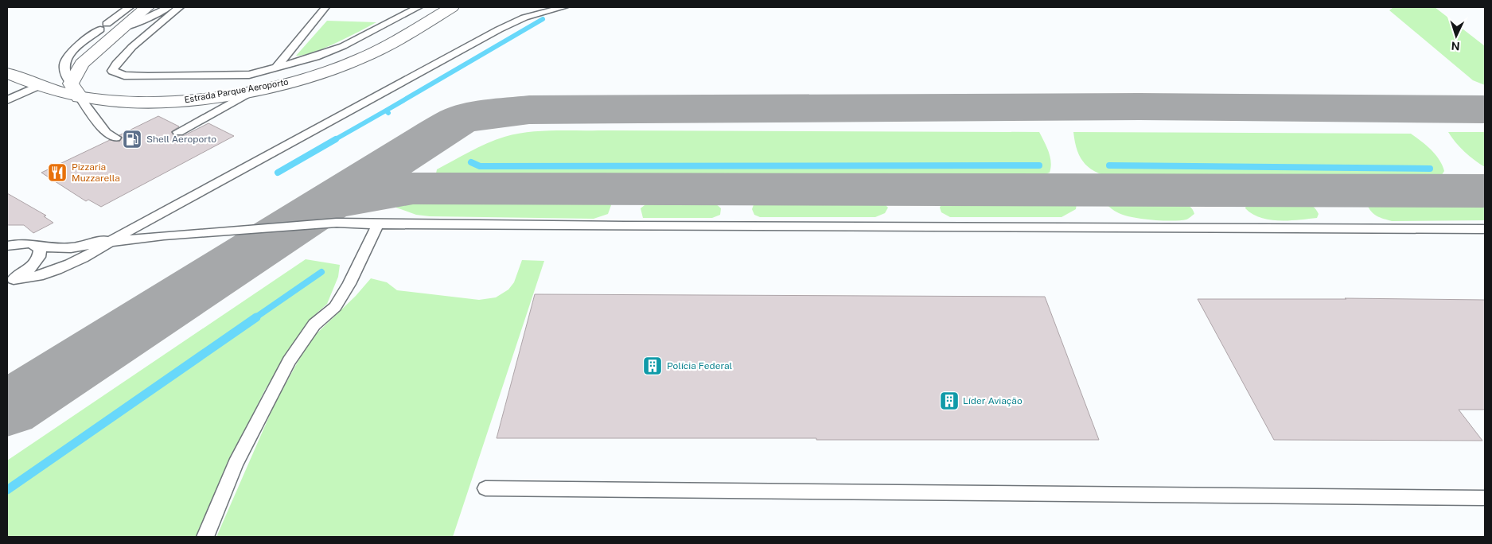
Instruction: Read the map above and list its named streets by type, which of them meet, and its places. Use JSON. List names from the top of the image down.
{
  "streets": {
    "main road": ["Estrada Parque Aeroporto"]
  },
  "places": {
    "fuel station": ["Shell Aeroporto"],
    "restaurant": ["Pizzaria Muzzarella"],
    "building": ["Polícia Federal", "Líder Aviação"]
  },
  "north": "bottom"
}
